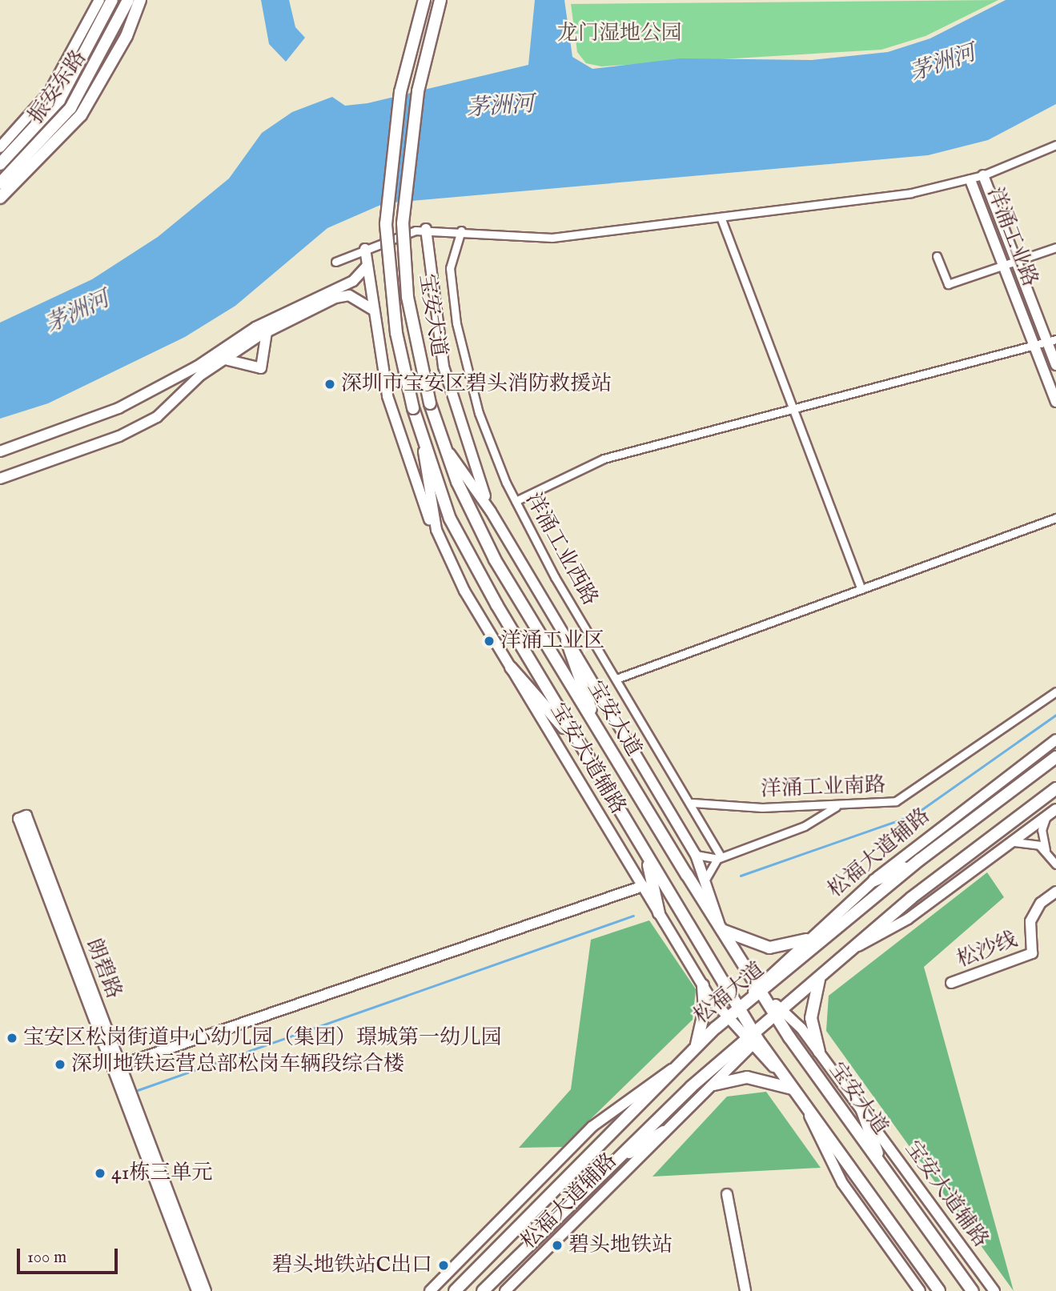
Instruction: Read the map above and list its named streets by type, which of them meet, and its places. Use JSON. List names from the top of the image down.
{
  "streets": {
    "main road": [
      "振安东路",
      "洋涌工业路",
      "宝安大道",
      "宝安大道辅路",
      "松福大道辅路",
      "松沙线",
      "朗碧路",
      "松福大道"
    ],
    "street": ["洋涌工业西路", "洋涌工业南路"]
  },
  "crossings": [
    ["宝安大道", "宝安大道辅路"],
    ["宝安大道", "松福大道辅路"],
    ["宝安大道", "松福大道"],
    ["洋涌工业西路", "洋涌工业南路"],
    ["宝安大道辅路", "松福大道辅路"],
    ["宝安大道辅路", "松福大道"],
    ["松福大道辅路", "松福大道"]
  ],
  "water": ["茅洲河"],
  "parks": ["龙门湿地公园"],
  "places": [
    "深圳市宝安区碧头消防救援站",
    "洋涌工业区",
    "宝安区松岗街道中心幼儿园（集团）璟城第一幼儿园",
    "深圳地铁运营总部松岗车辆段综合楼",
    "41栋三单元",
    "碧头地铁站",
    "碧头地铁站C出口"
  ],
  "scale_bar": "100 m"
}
